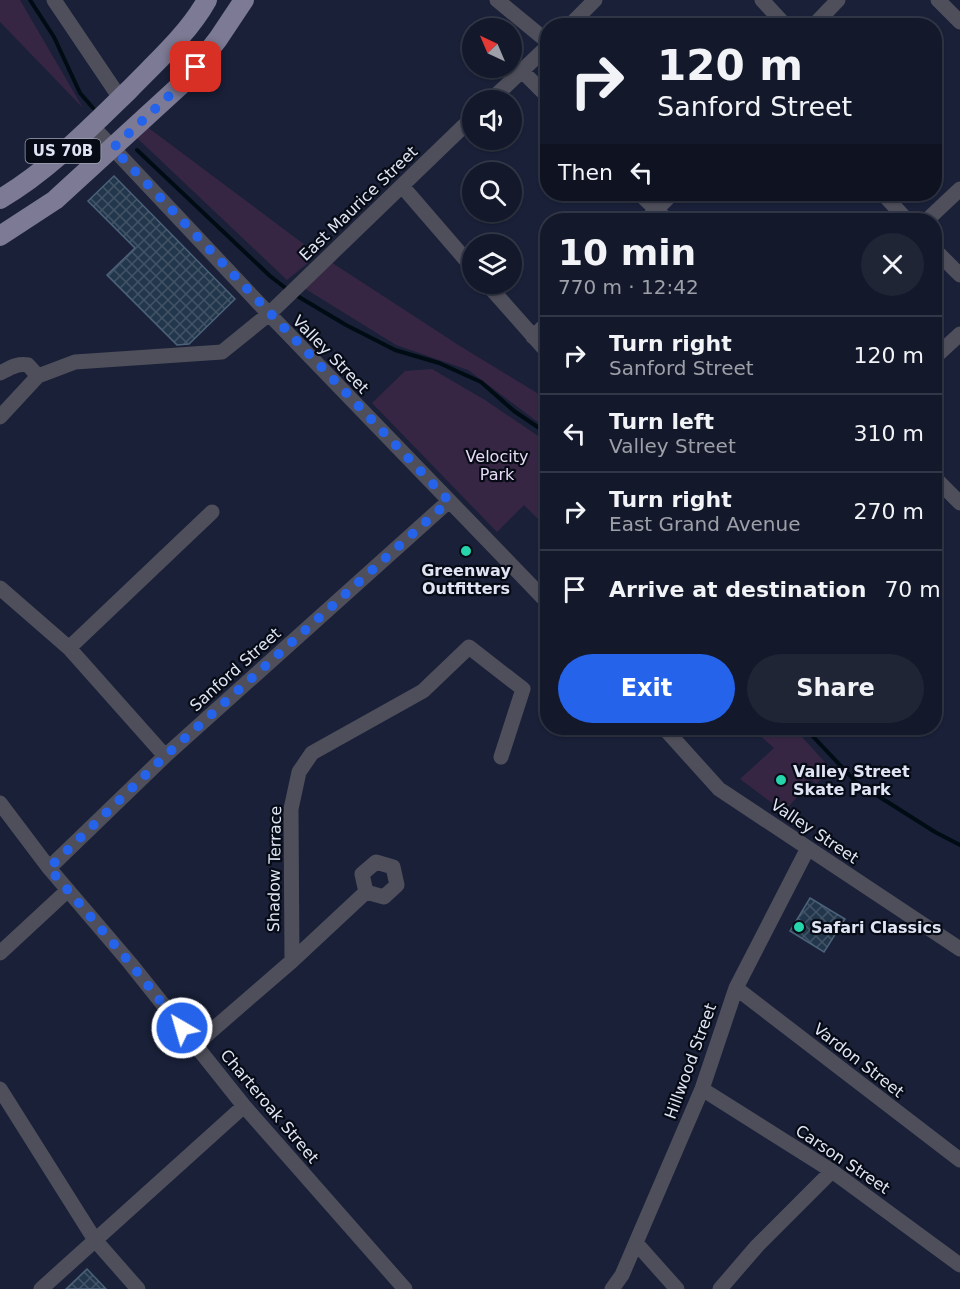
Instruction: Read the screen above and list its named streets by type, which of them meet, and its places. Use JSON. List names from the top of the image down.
{
  "streets": {
    "main road": ["US 70B"],
    "street": [
      "East Maurice Street",
      "Valley Street",
      "Sanford Street",
      "Shadow Terrace",
      "Vardon Street",
      "Hillwood Street",
      "Charteroak Street",
      "Carson Street"
    ]
  },
  "crossings": [
    ["US 70B", "Valley Street"],
    ["East Maurice Street", "Valley Street"],
    ["Valley Street", "Sanford Street"],
    ["Valley Street", "Hillwood Street"],
    ["Sanford Street", "Charteroak Street"],
    ["Vardon Street", "Hillwood Street"],
    ["Hillwood Street", "Carson Street"]
  ],
  "parks": ["Velocity Park"],
  "places": ["Greenway Outfitters", "Valley Street Skate Park", "Safari Classics"],
  "north": "top left",
  "page": {
    "turn": ["120 m", "Sanford Street"],
    "then": "Then",
    "heading": ["10 min", "770 m · 12:42"],
    "list": [
      {
        "name": "Turn right",
        "note": "Sanford Street",
        "value": "120 m"
      },
      {
        "name": "Turn left",
        "note": "Valley Street",
        "value": "310 m"
      },
      {
        "name": "Turn right",
        "note": "East Grand Avenue",
        "value": "270 m"
      },
      {
        "name": "Arrive at destination",
        "value": "70 m"
      }
    ],
    "buttons": ["Exit", "Share"]
  }
}
